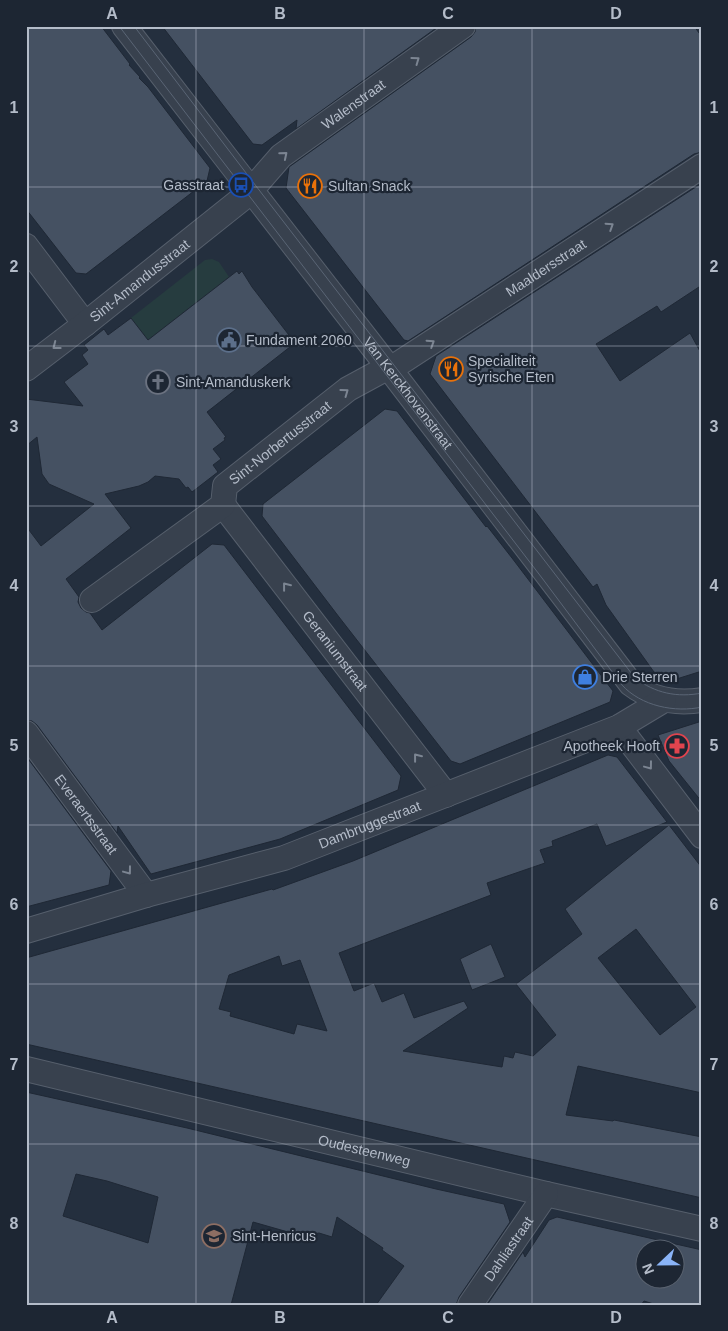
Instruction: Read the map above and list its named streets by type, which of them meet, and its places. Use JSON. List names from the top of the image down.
{
  "streets": {
    "street": [
      "Walenstraat",
      "Maaldersstraat",
      "Sint-Amandusstraat",
      "Van Kerckhovenstraat",
      "Sint-Norbertusstraat",
      "Geraniumstraat",
      "Everaertsstraat",
      "Dambruggestraat",
      "Oudesteenweg",
      "Dahliastraat"
    ]
  },
  "crossings": [
    ["Walenstraat", "Sint-Amandusstraat"],
    ["Walenstraat", "Van Kerckhovenstraat"],
    ["Maaldersstraat", "Van Kerckhovenstraat"],
    ["Maaldersstraat", "Sint-Norbertusstraat"],
    ["Sint-Amandusstraat", "Van Kerckhovenstraat"],
    ["Van Kerckhovenstraat", "Sint-Norbertusstraat"],
    ["Van Kerckhovenstraat", "Dambruggestraat"],
    ["Sint-Norbertusstraat", "Geraniumstraat"],
    ["Geraniumstraat", "Dambruggestraat"],
    ["Everaertsstraat", "Dambruggestraat"],
    ["Oudesteenweg", "Dahliastraat"]
  ],
  "one_way": [
    "Walenstraat",
    "Maaldersstraat",
    "Sint-Norbertusstraat",
    "Geraniumstraat",
    "Everaertsstraat"
  ],
  "places": {
    "bus stop": ["Gasstraat"],
    "restaurant": ["Sultan Snack", "Specialiteit Syrische Eten"],
    "public building": ["Fundament 2060"],
    "church": ["Sint-Amanduskerk"],
    "shop": ["Drie Sterren"],
    "pharmacy": ["Apotheek Hooft"],
    "school or university": ["Sint-Henricus"]
  },
  "north": "left",
  "grid": {
    "columns": [
      "A",
      "B",
      "C",
      "D"
    ],
    "rows": [
      "1",
      "2",
      "3",
      "4",
      "5",
      "6",
      "7",
      "8"
    ]
  }
}
